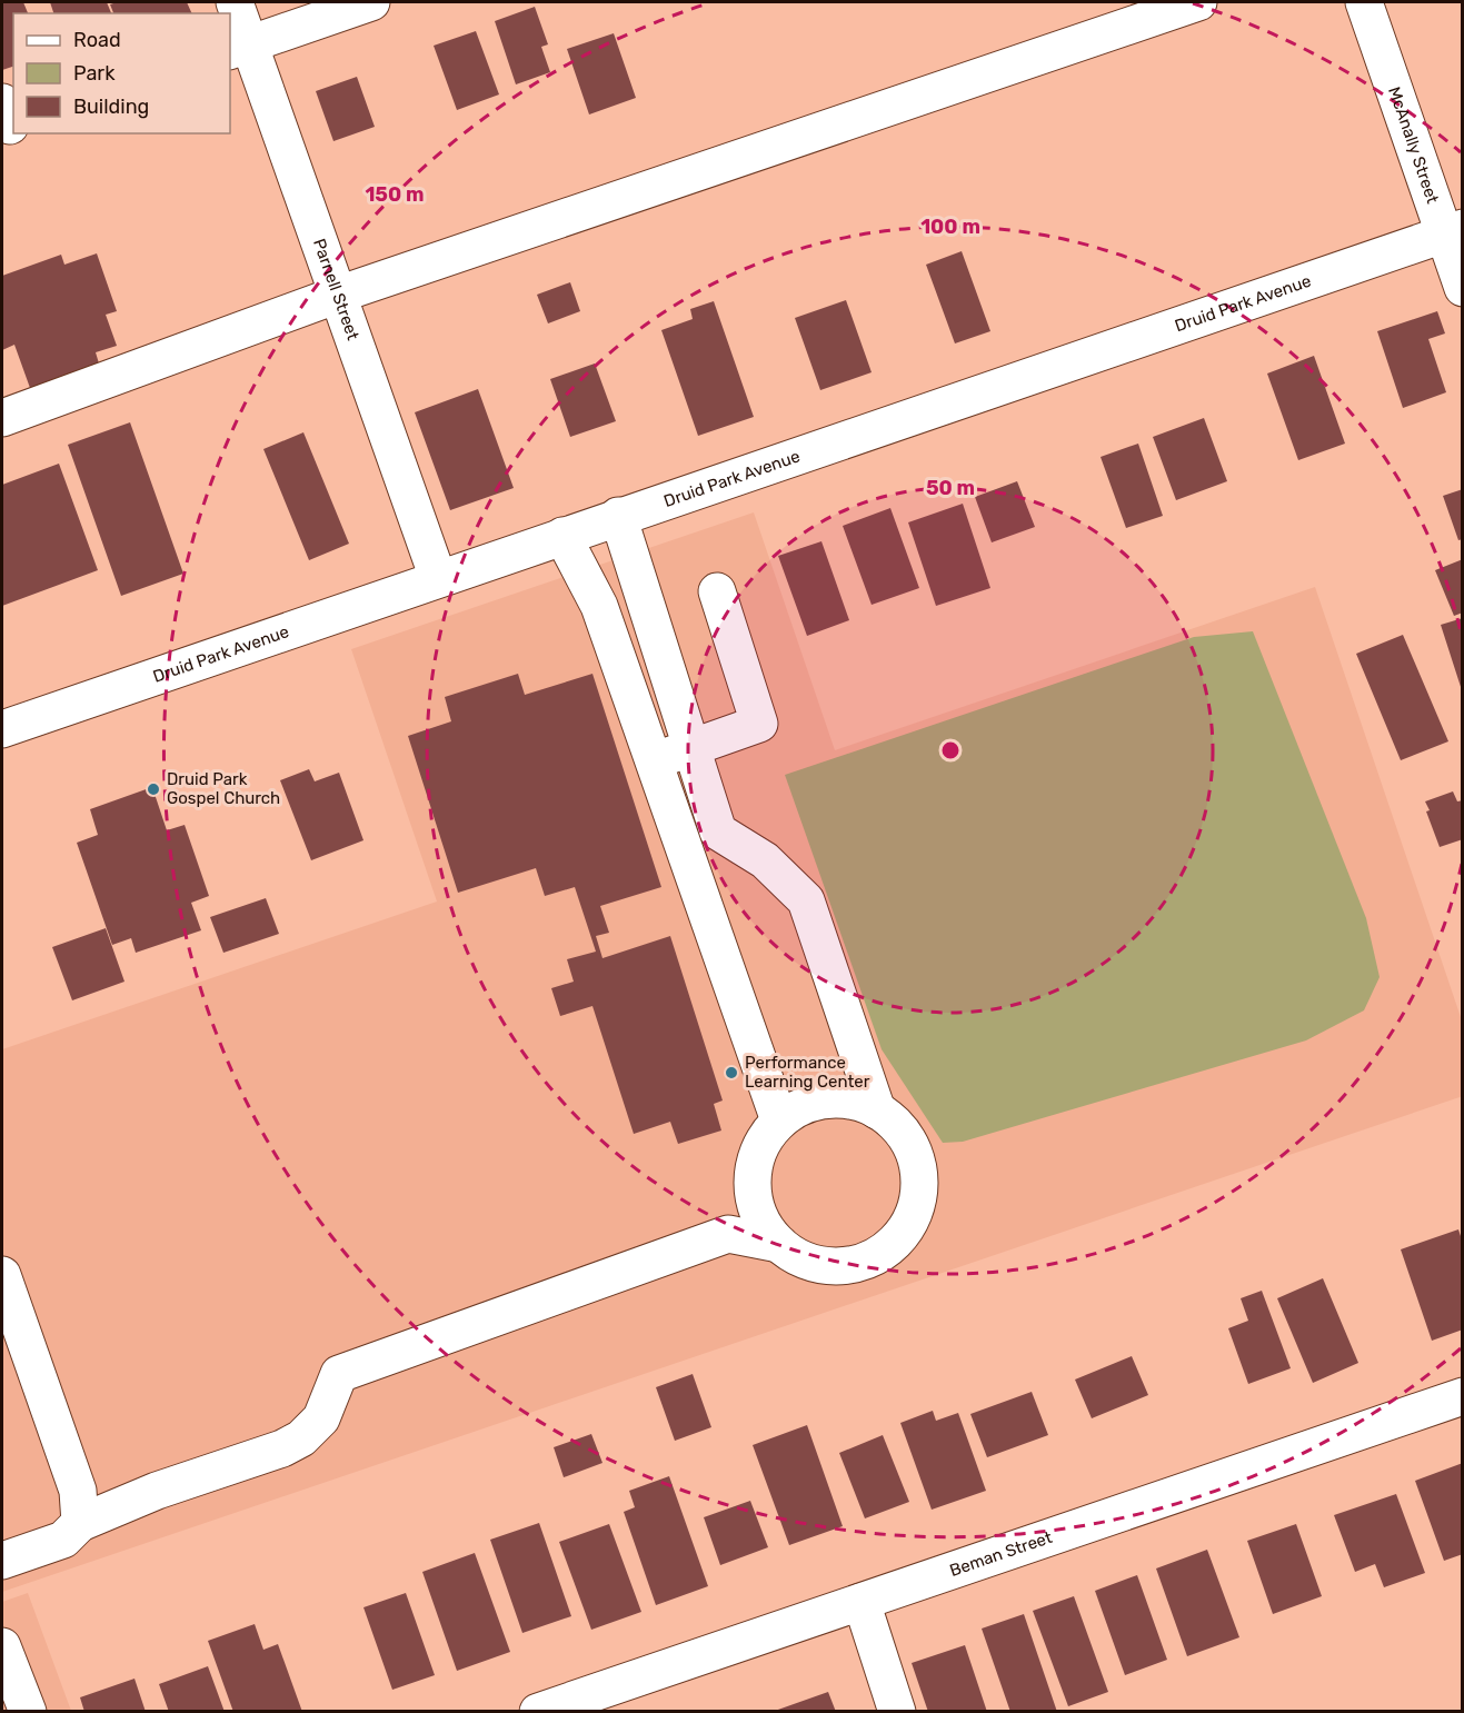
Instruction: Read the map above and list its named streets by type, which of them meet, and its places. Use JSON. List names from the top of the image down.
{
  "streets": {
    "street": [
      "McAnally Street",
      "Parnell Street",
      "Druid Park Avenue",
      "Beman Street"
    ]
  },
  "crossings": [
    ["McAnally Street", "Druid Park Avenue"],
    ["Parnell Street", "Druid Park Avenue"]
  ],
  "places": ["Druid Park Gospel Church", "Performance Learning Center"],
  "legend": ["Road", "Park", "Building"],
  "rings": ["150 m", "100 m", "50 m"]
}
